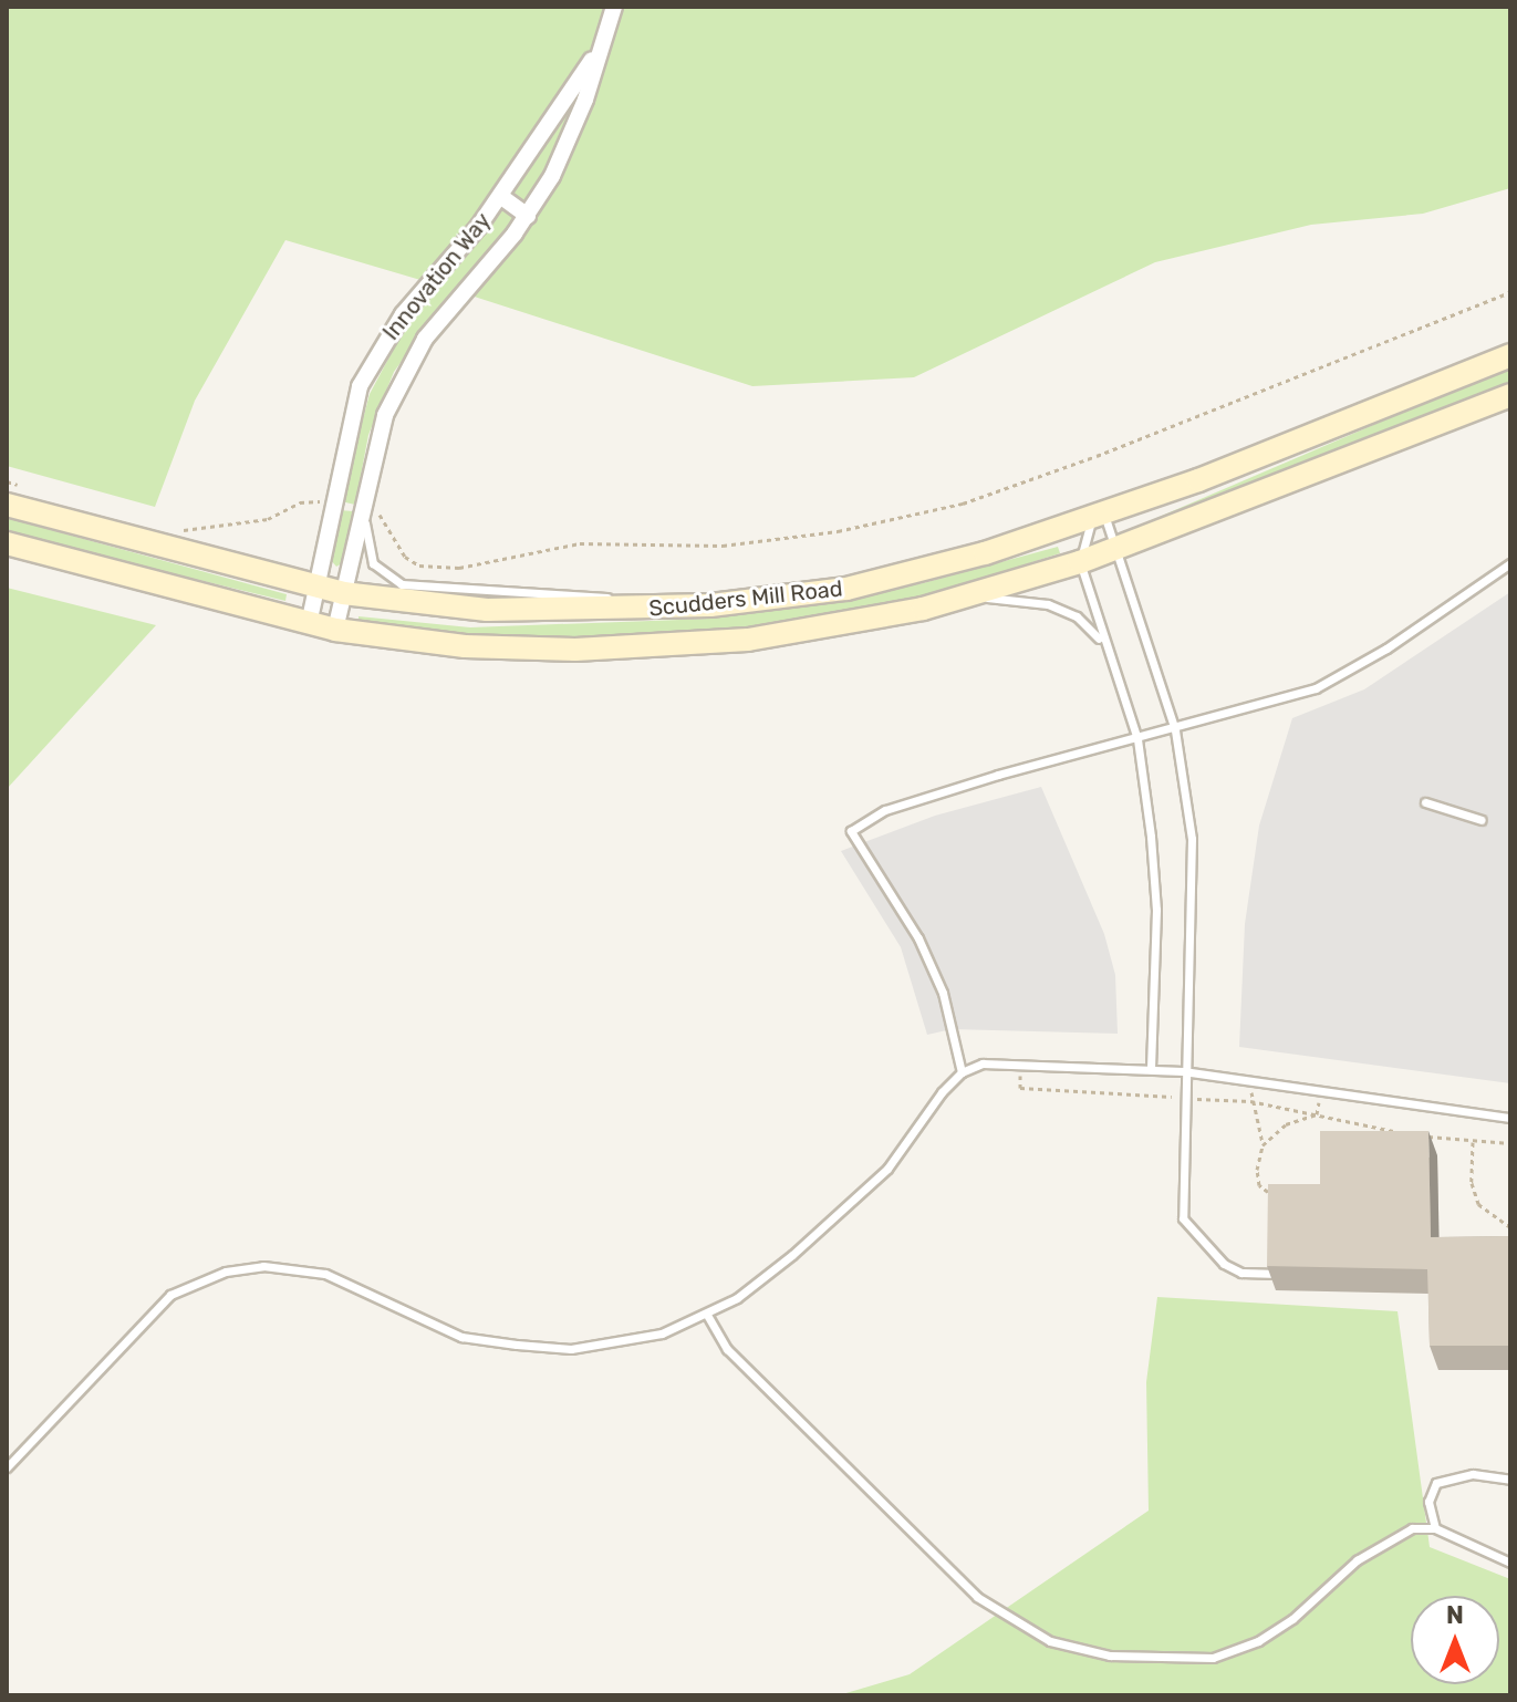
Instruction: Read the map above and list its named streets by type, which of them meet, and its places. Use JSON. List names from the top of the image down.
{
  "streets": {
    "main road": ["Scudders Mill Road"],
    "street": ["Innovation Way"]
  },
  "crossings": [
    ["Innovation Way", "Scudders Mill Road"]
  ],
  "north": "top"
}
